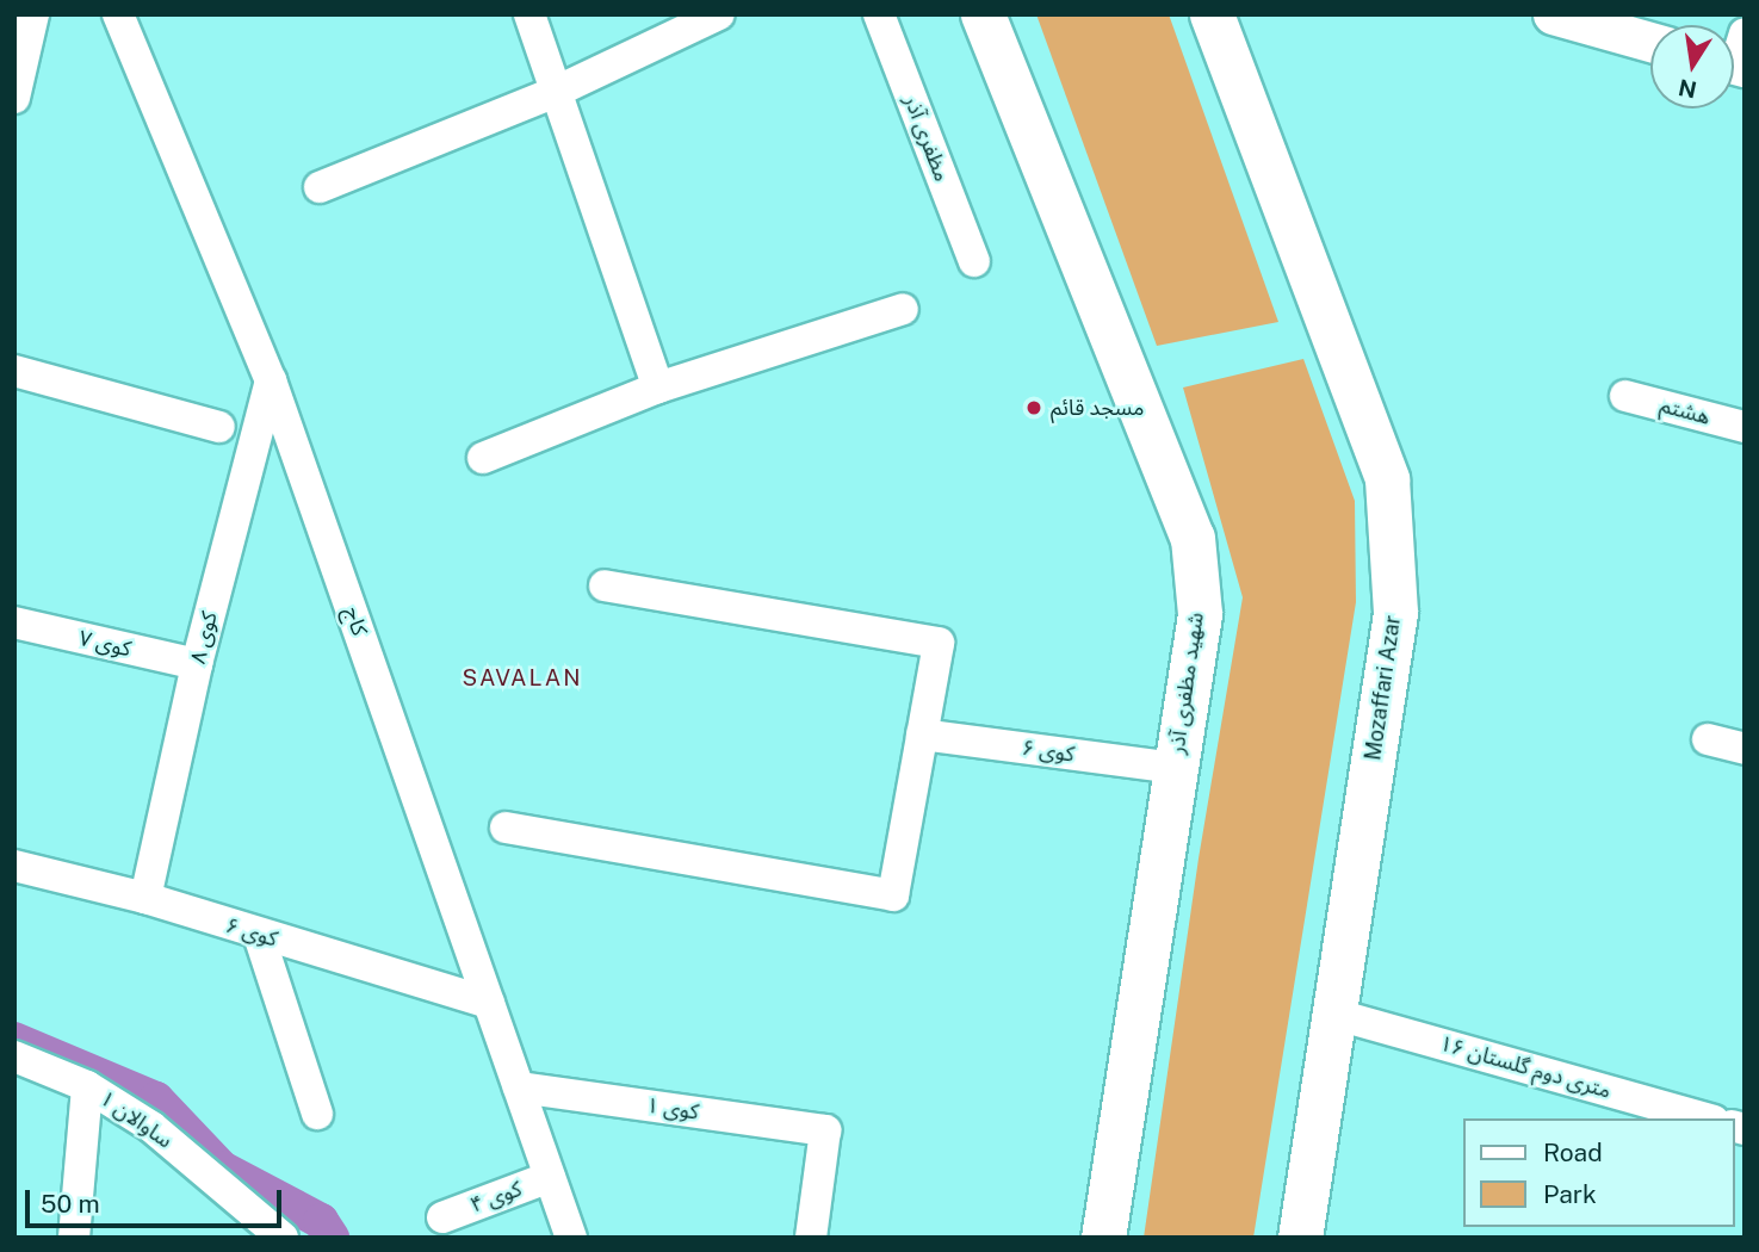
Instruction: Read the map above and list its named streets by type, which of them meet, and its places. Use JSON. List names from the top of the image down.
{
  "streets": {
    "main road": ["شهید مظفری آذر", "Mozaffari Azar"],
    "street": [
      "مظفری آذر",
      "هشتم",
      "کاج",
      "کوی ۸",
      "کوی ۷",
      "کوی ۶",
      "۱۶ متری دوم گلستان",
      "کوی ۱",
      "ساوالان ۱",
      "کوی ۴"
    ]
  },
  "crossings": [
    ["کاج", "کوی ۸"],
    ["کاج", "کوی ۶"],
    ["کاج", "کوی ۱"],
    ["کاج", "کوی ۴"],
    ["کوی ۸", "کوی ۷"],
    ["کوی ۸", "کوی ۶"],
    ["شهید مظفری آذر", "کوی ۶"],
    ["Mozaffari Azar", "۱۶ متری دوم گلستان"]
  ],
  "districts": ["SAVALAN"],
  "places": ["مسجد قائم"],
  "legend": ["Road", "Park"],
  "scale_bar": "50 m",
  "north": "bottom"
}
